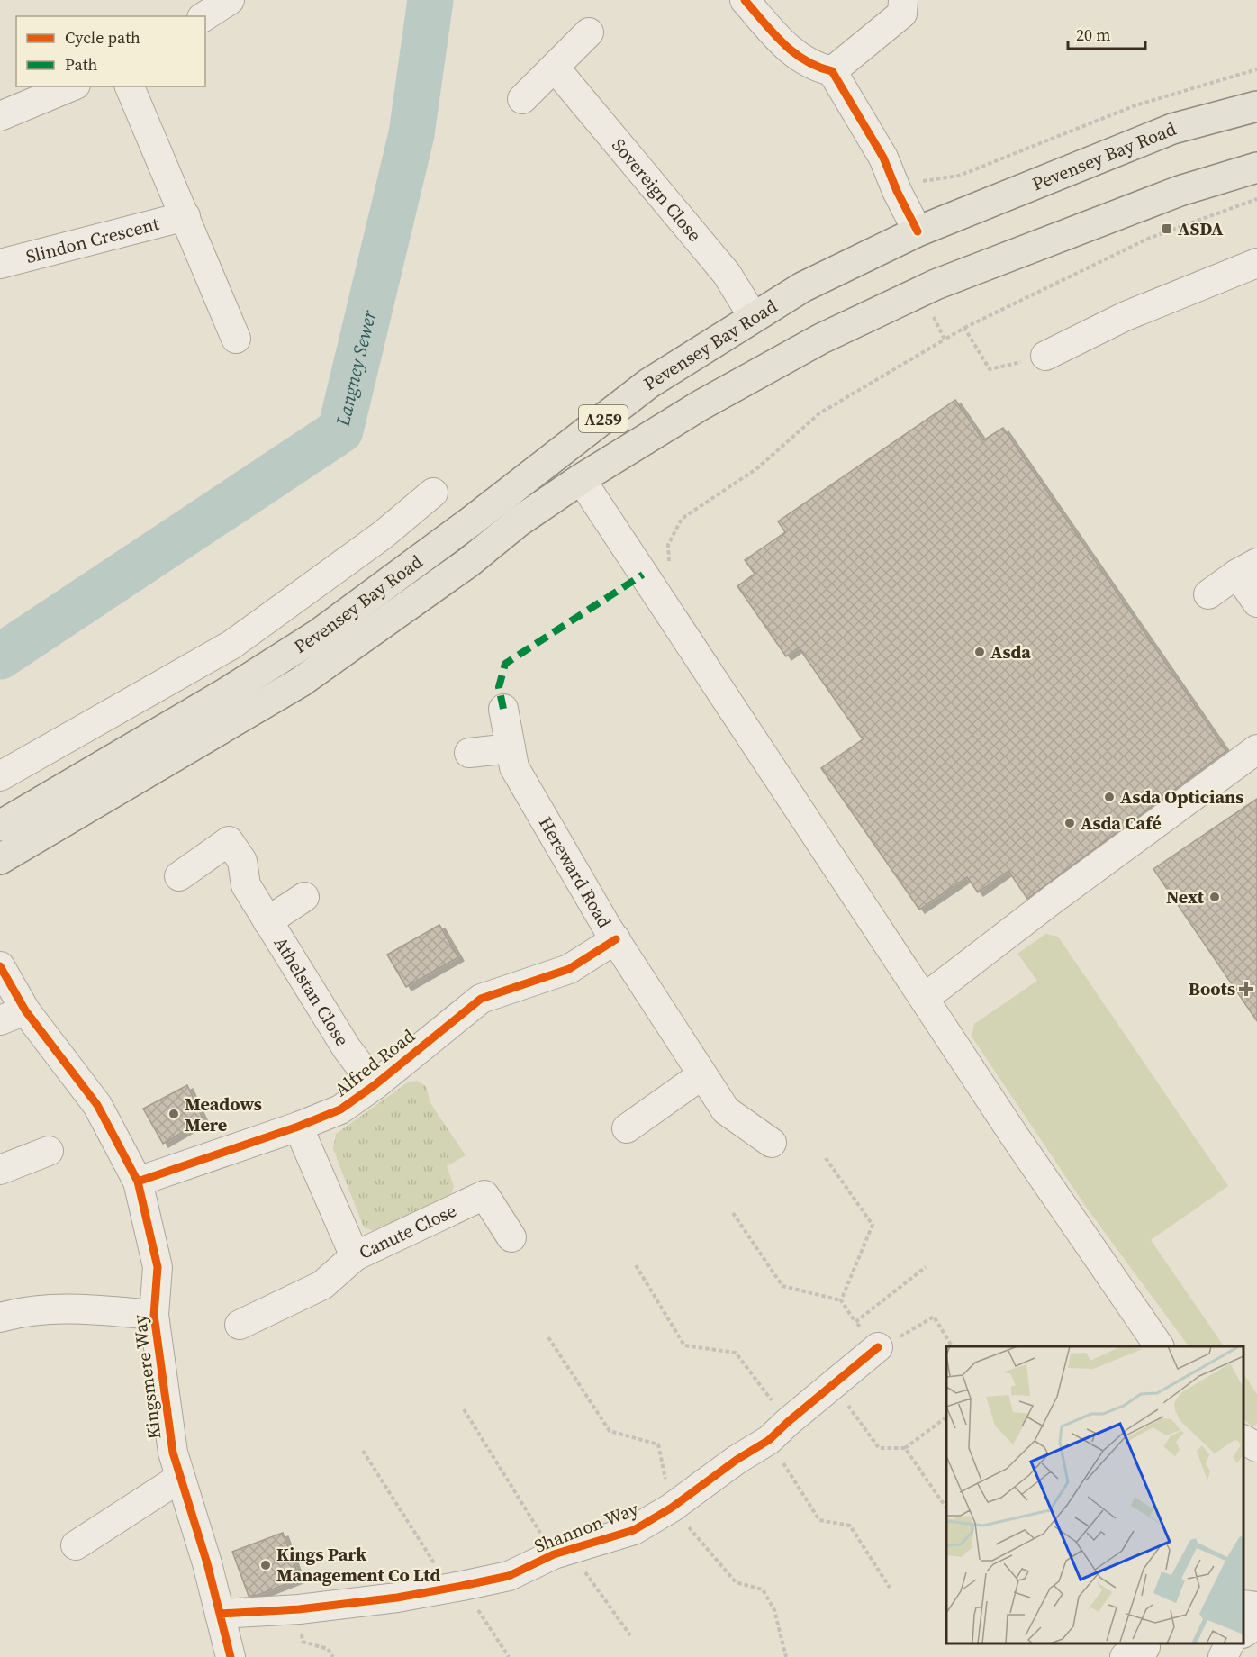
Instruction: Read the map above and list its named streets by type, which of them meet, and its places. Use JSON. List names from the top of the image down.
{
  "streets": {
    "main road": ["Pevensey Bay Road", "A259"],
    "street": [
      "Sovereign Close",
      "Slindon Crescent",
      "Hereward Road",
      "Athelstan Close",
      "Alfred Road",
      "Canute Close",
      "Kingsmere Way",
      "Shannon Way"
    ]
  },
  "crossings": [
    ["Pevensey Bay Road", "Sovereign Close"],
    ["Hereward Road", "Alfred Road"],
    ["Athelstan Close", "Alfred Road"],
    ["Alfred Road", "Canute Close"],
    ["Alfred Road", "Kingsmere Way"],
    ["Kingsmere Way", "Shannon Way"]
  ],
  "water": ["Langney Sewer"],
  "places": {
    "transit": ["ASDA"],
    "other": [
      "Asda",
      "Asda Opticians",
      "Asda Café",
      "Next",
      "Meadows Mere",
      "Kings Park Management Co Ltd"
    ],
    "health": ["Boots"]
  },
  "legend": ["Cycle path", "Path"],
  "scale_bar": "20 m"
}
